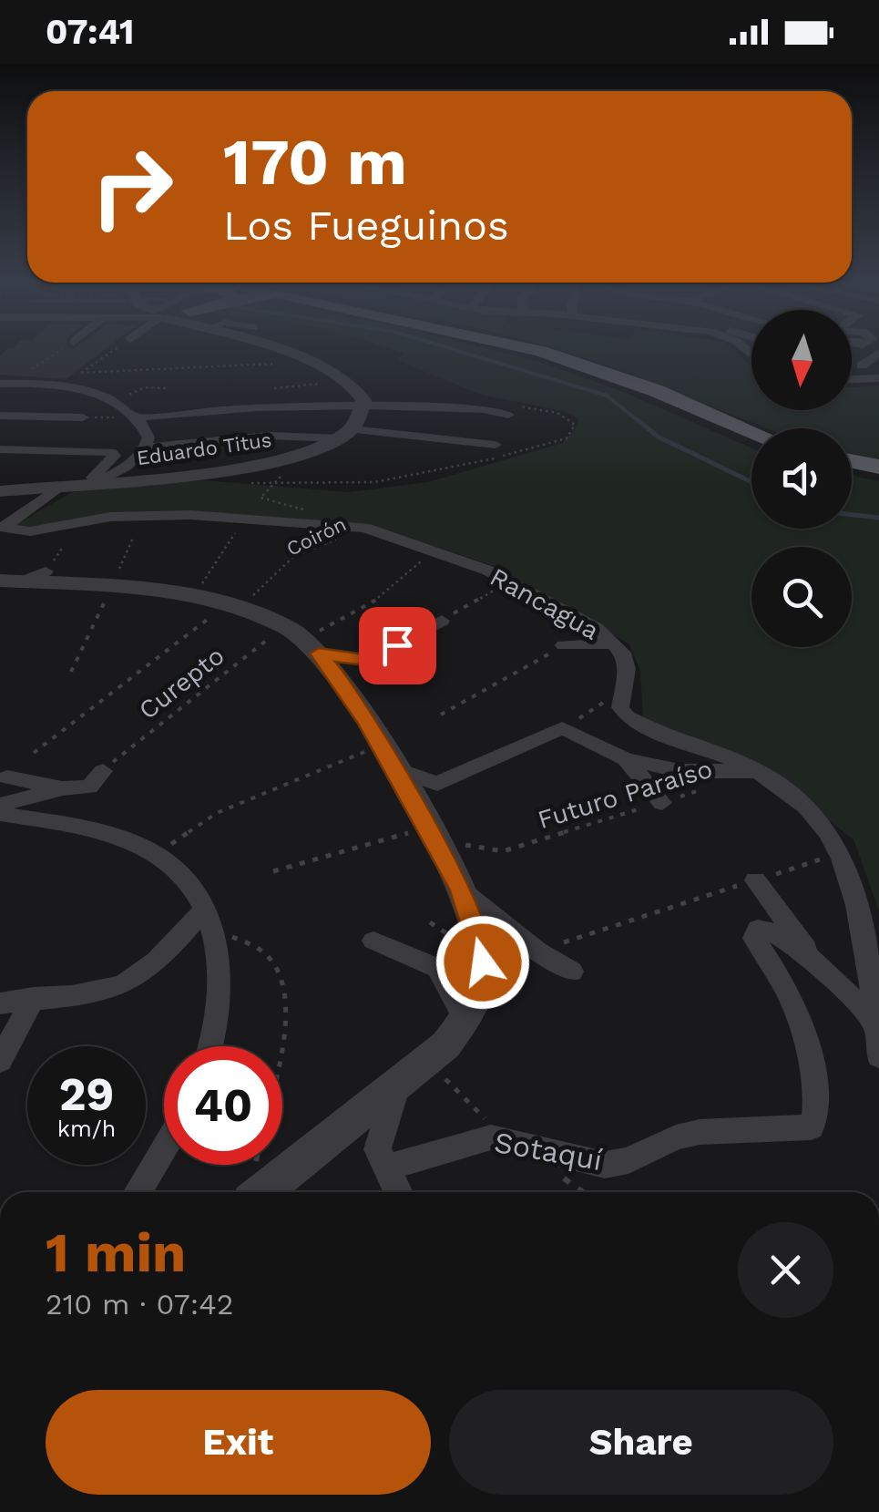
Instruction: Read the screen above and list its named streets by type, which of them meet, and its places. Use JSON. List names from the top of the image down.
{
  "streets": {
    "street": ["Eduardo Titus", "Rancagua", "Sotaquí"],
    "path": ["Coirón", "Curepto", "Futuro Paraíso"]
  },
  "crossings": [
    ["Eduardo Titus", "Rancagua"],
    ["Coirón", "Rancagua"],
    ["Rancagua", "Curepto"]
  ],
  "north": "bottom",
  "page": {
    "status": "07:41",
    "turn": ["170 m", "Los Fueguinos"],
    "speed": "29 km/h",
    "limit": "40",
    "heading": ["1 min", "210 m · 07:42"],
    "buttons": ["Exit", "Share"]
  }
}
